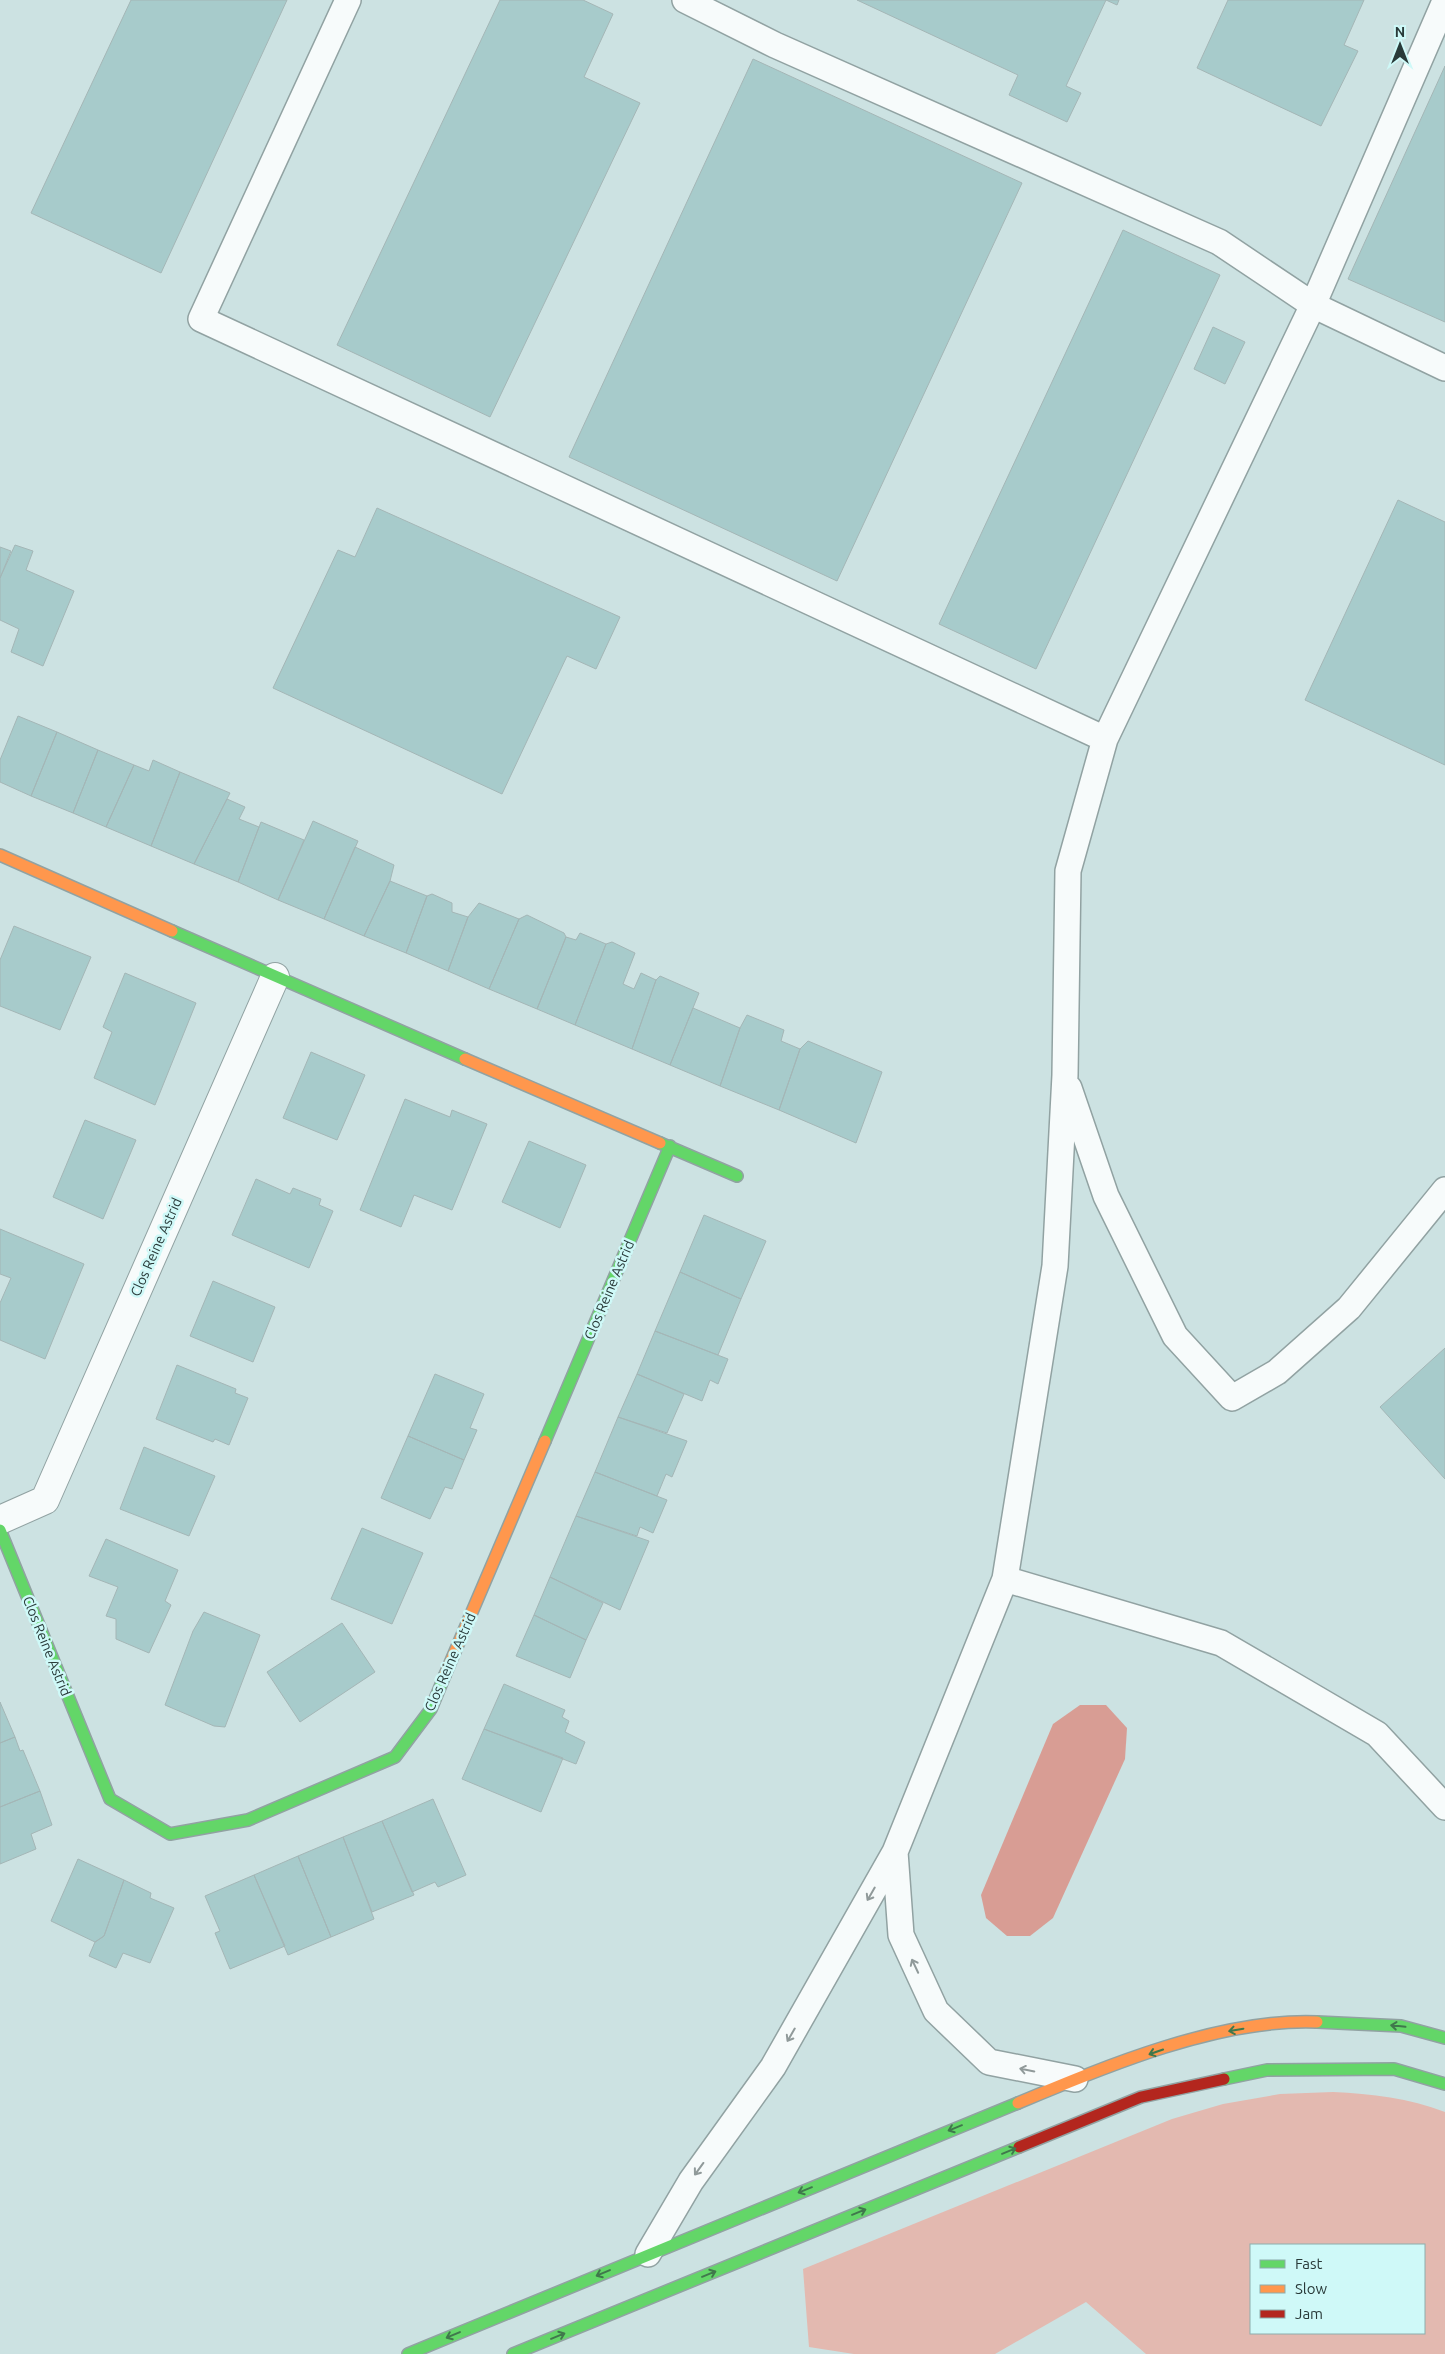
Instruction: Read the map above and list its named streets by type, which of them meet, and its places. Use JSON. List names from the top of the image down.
{
  "streets": {
    "main road": ["Clos Reine Astrid"]
  },
  "legend": ["Fast", "Slow", "Jam"],
  "north": "top"
}
